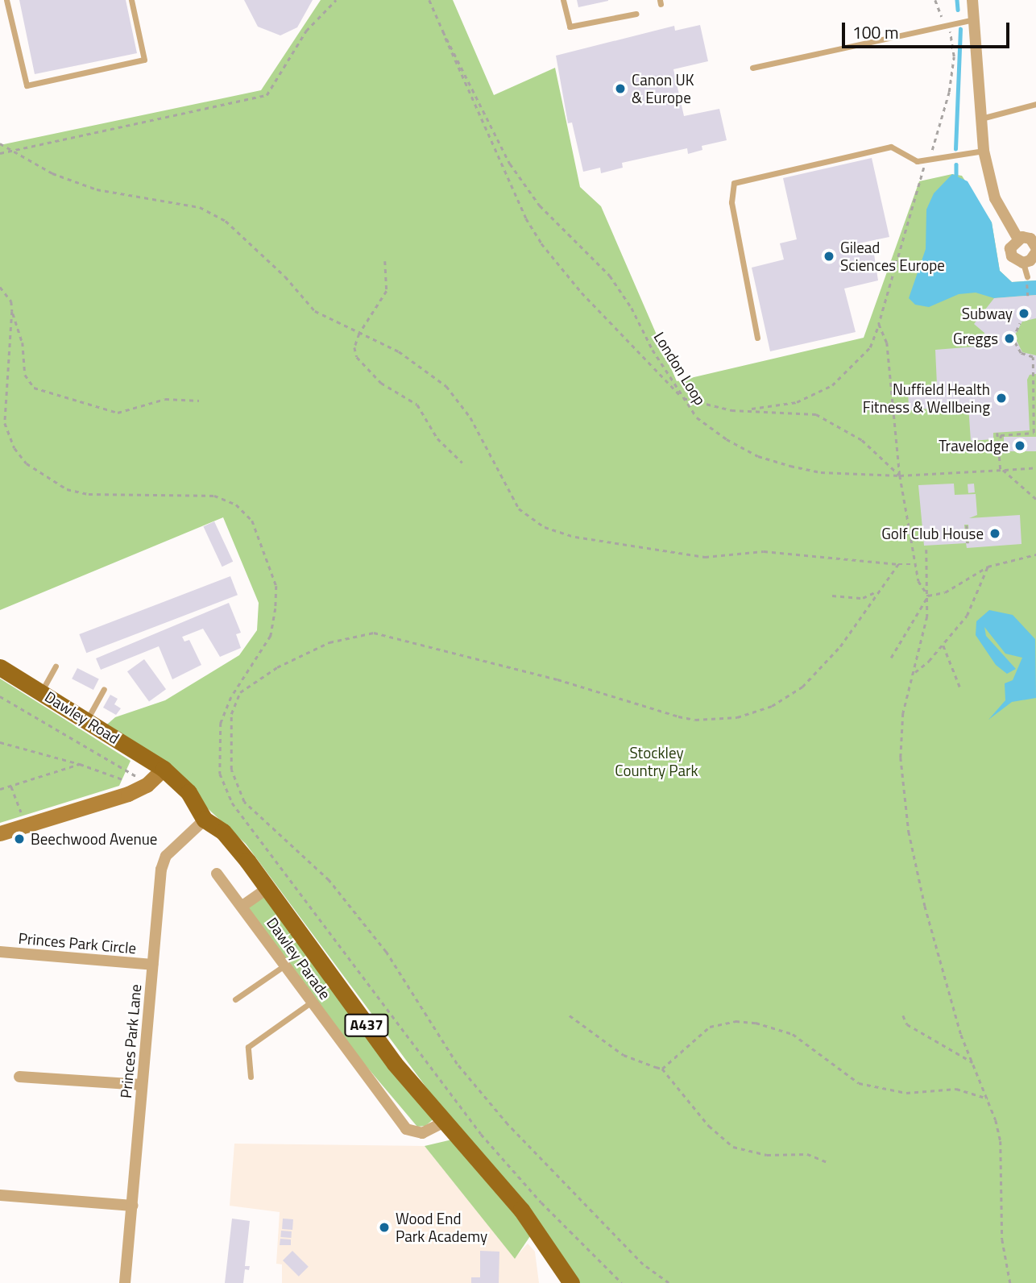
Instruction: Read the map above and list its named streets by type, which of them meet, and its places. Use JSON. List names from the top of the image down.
{
  "streets": {
    "main road": ["Dawley Road", "A437"],
    "street": ["Princes Park Circle", "Dawley Parade", "Princes Park Lane"],
    "path": ["London Loop"]
  },
  "crossings": [
    ["Dawley Road", "A437"],
    ["Princes Park Circle", "Princes Park Lane"],
    ["Dawley Parade", "A437"],
    ["A437", "Princes Park Lane"]
  ],
  "parks": ["Stockley Country Park"],
  "places": [
    "Canon UK & Europe",
    "Gilead Sciences Europe",
    "Subway",
    "Greggs",
    "Nuffield Health Fitness & Wellbeing",
    "Travelodge",
    "Golf Club House",
    "Beechwood Avenue",
    "Wood End Park Academy"
  ],
  "scale_bar": "100 m"
}
